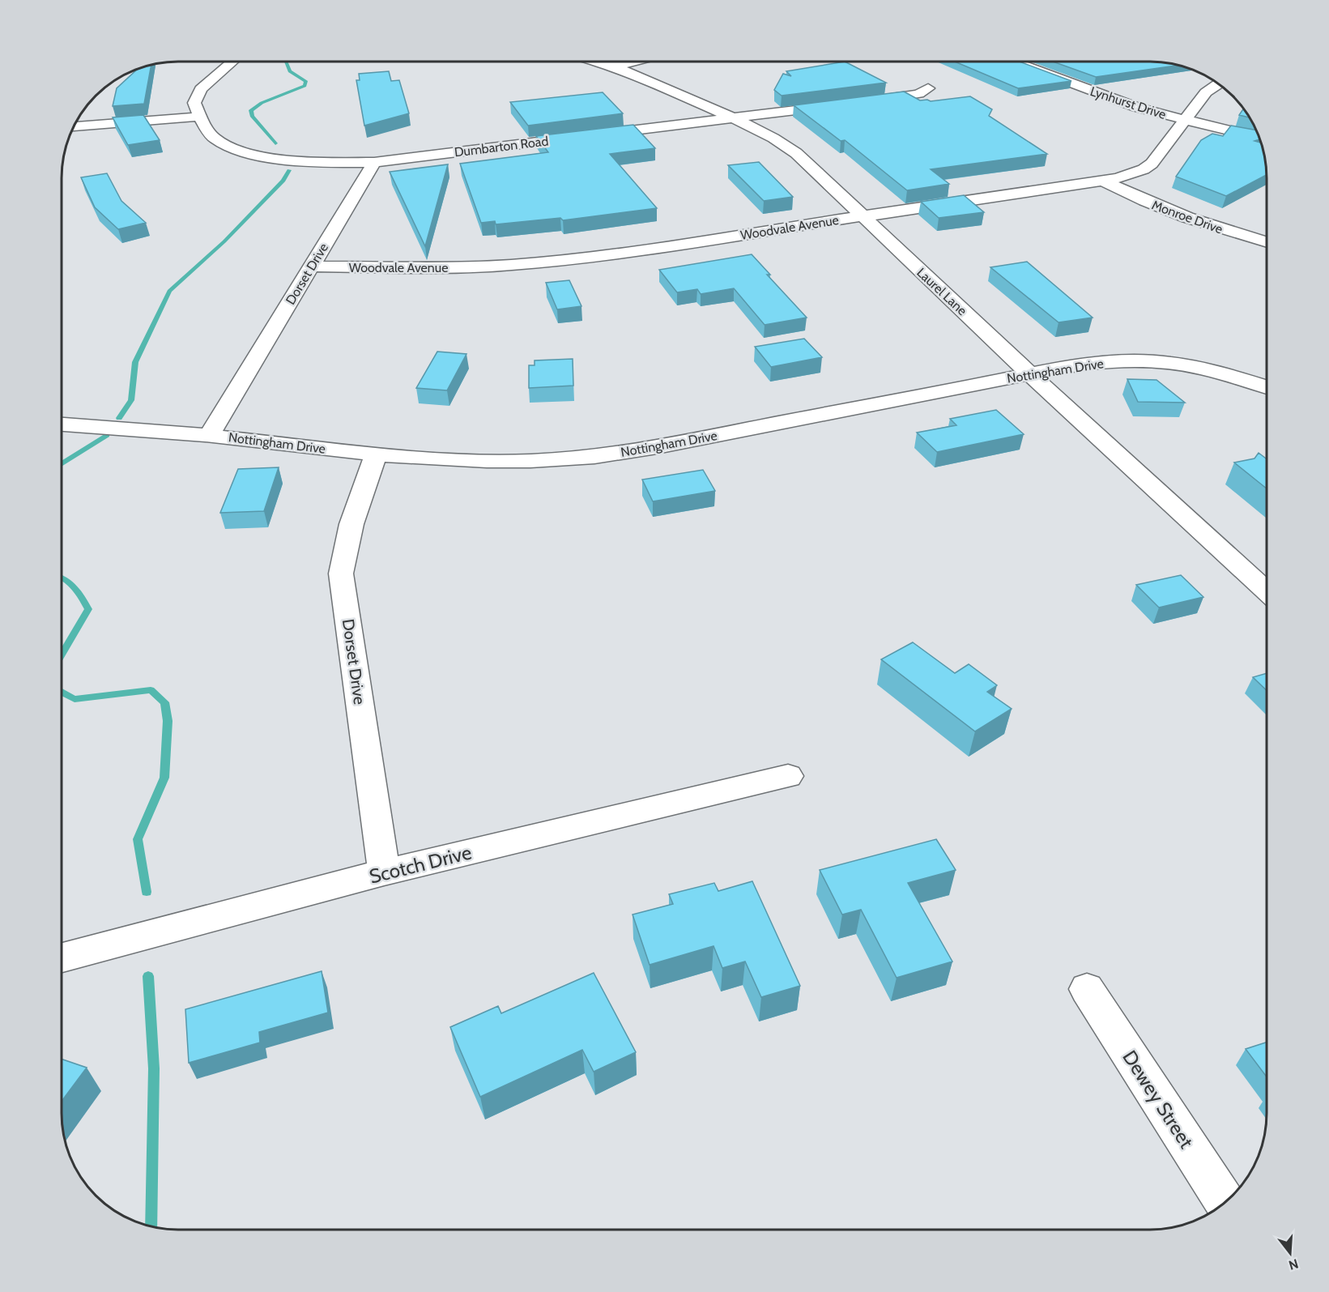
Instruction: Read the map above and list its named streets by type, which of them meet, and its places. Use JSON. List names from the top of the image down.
{
  "streets": {
    "street": [
      "Lynhurst Drive",
      "Dumbarton Road",
      "Monroe Drive",
      "Woodvale Avenue",
      "Dorset Drive",
      "Laurel Lane",
      "Nottingham Drive",
      "Scotch Drive",
      "Dewey Street"
    ]
  },
  "crossings": [
    ["Lynhurst Drive", "Woodvale Avenue"],
    ["Dumbarton Road", "Dorset Drive"],
    ["Dumbarton Road", "Laurel Lane"],
    ["Monroe Drive", "Woodvale Avenue"],
    ["Woodvale Avenue", "Dorset Drive"],
    ["Woodvale Avenue", "Laurel Lane"],
    ["Dorset Drive", "Nottingham Drive"],
    ["Dorset Drive", "Scotch Drive"],
    ["Laurel Lane", "Nottingham Drive"]
  ],
  "north": "bottom"
}
